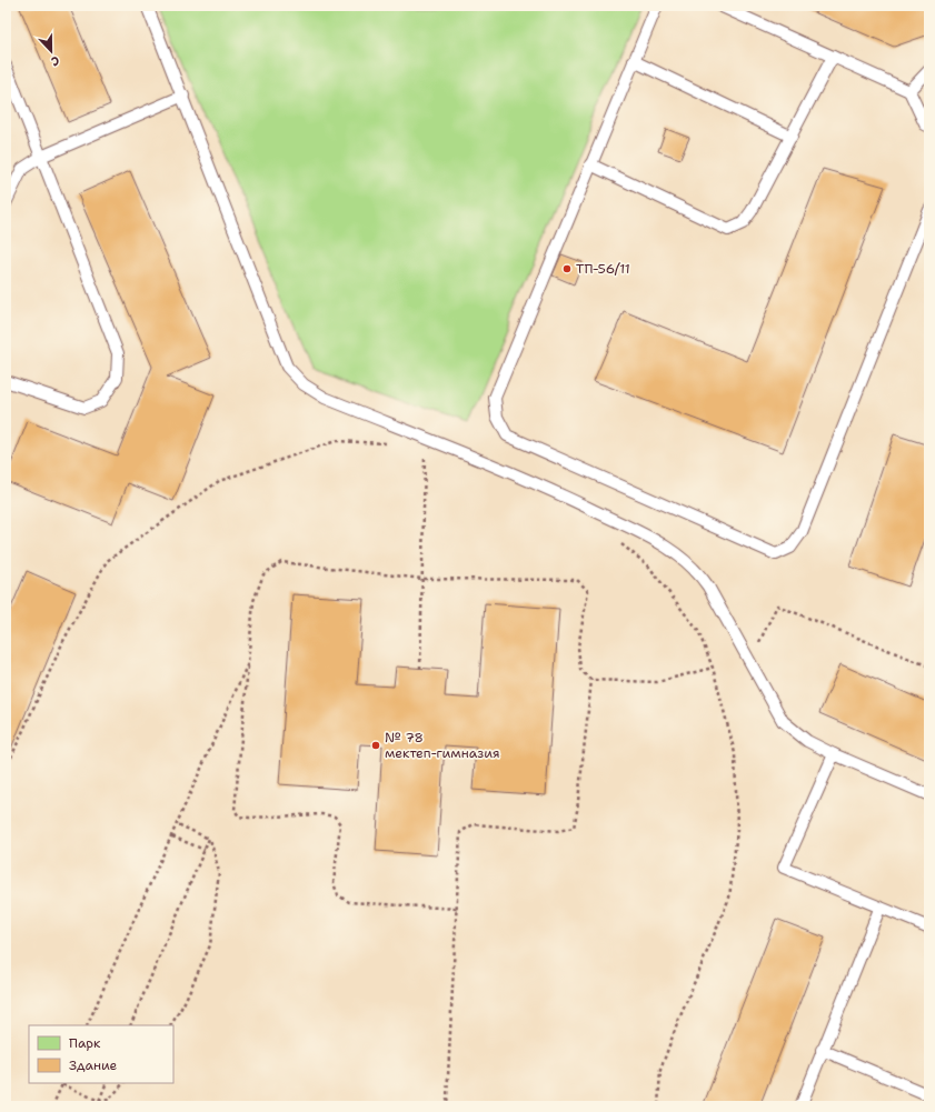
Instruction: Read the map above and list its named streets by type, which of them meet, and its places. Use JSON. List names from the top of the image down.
{
  "places": ["ТП-56/11", "№ 78 мектеп-гимназия"],
  "legend": ["Парк", "Здание"],
  "north": "bottom"
}
